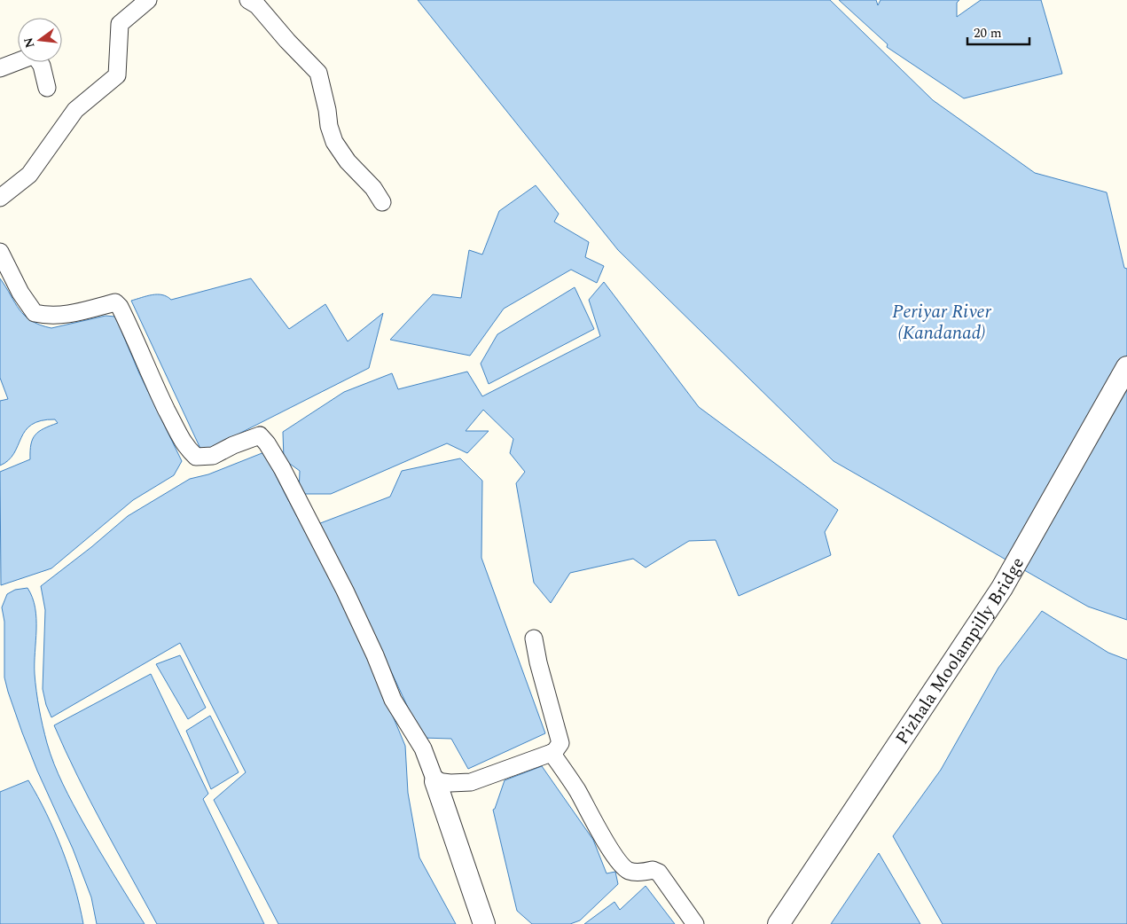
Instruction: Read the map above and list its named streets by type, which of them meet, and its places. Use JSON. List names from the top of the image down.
{
  "streets": {
    "street": ["Pizhala Moolampilly Bridge"]
  },
  "water": ["Periyar River (Kandanad)"],
  "scale_bar": "20 m",
  "north": "left"
}
